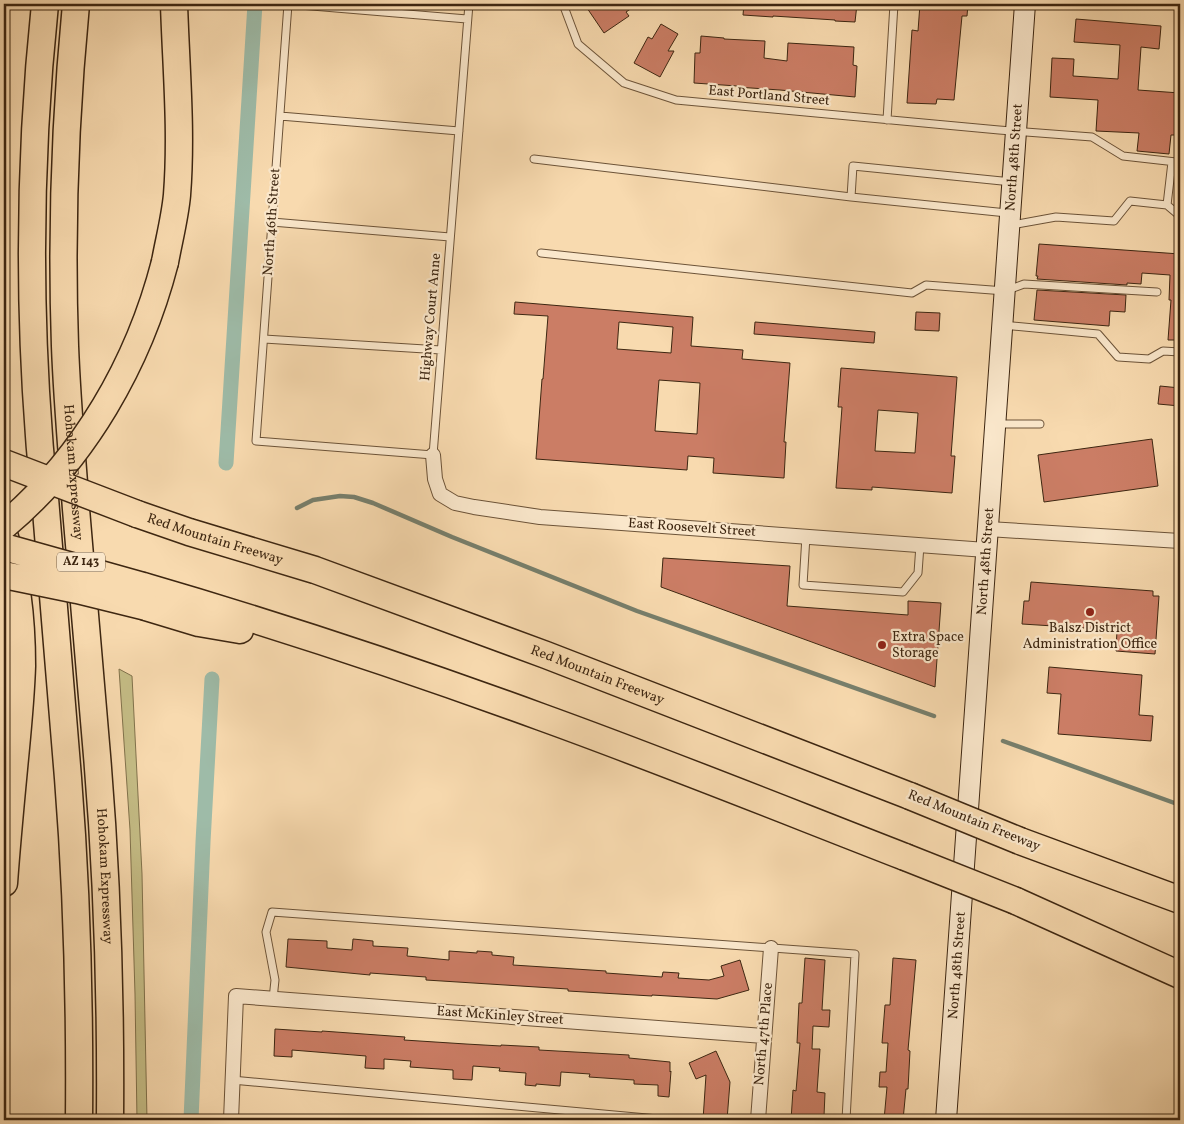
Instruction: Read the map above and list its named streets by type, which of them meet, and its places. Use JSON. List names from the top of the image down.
{
  "streets": {
    "highway": ["Hohokam Expressway", "Red Mountain Freeway", "AZ 143"],
    "street": [
      "North 48th Street",
      "East Roosevelt Street",
      "East McKinley Street",
      "North 47th Place"
    ],
    "lane": ["East Portland Street", "North 46th Street", "Highway Court Anne"]
  },
  "crossings": [
    ["East Portland Street", "North 48th Street"],
    ["North 48th Street", "East Roosevelt Street"],
    ["North 46th Street", "Highway Court Anne"],
    ["North 46th Street", "East Roosevelt Street"],
    ["Highway Court Anne", "East Roosevelt Street"],
    ["East McKinley Street", "North 47th Place"]
  ],
  "places": ["Balsz District Administration Office", "Extra Space Storage"]
}
